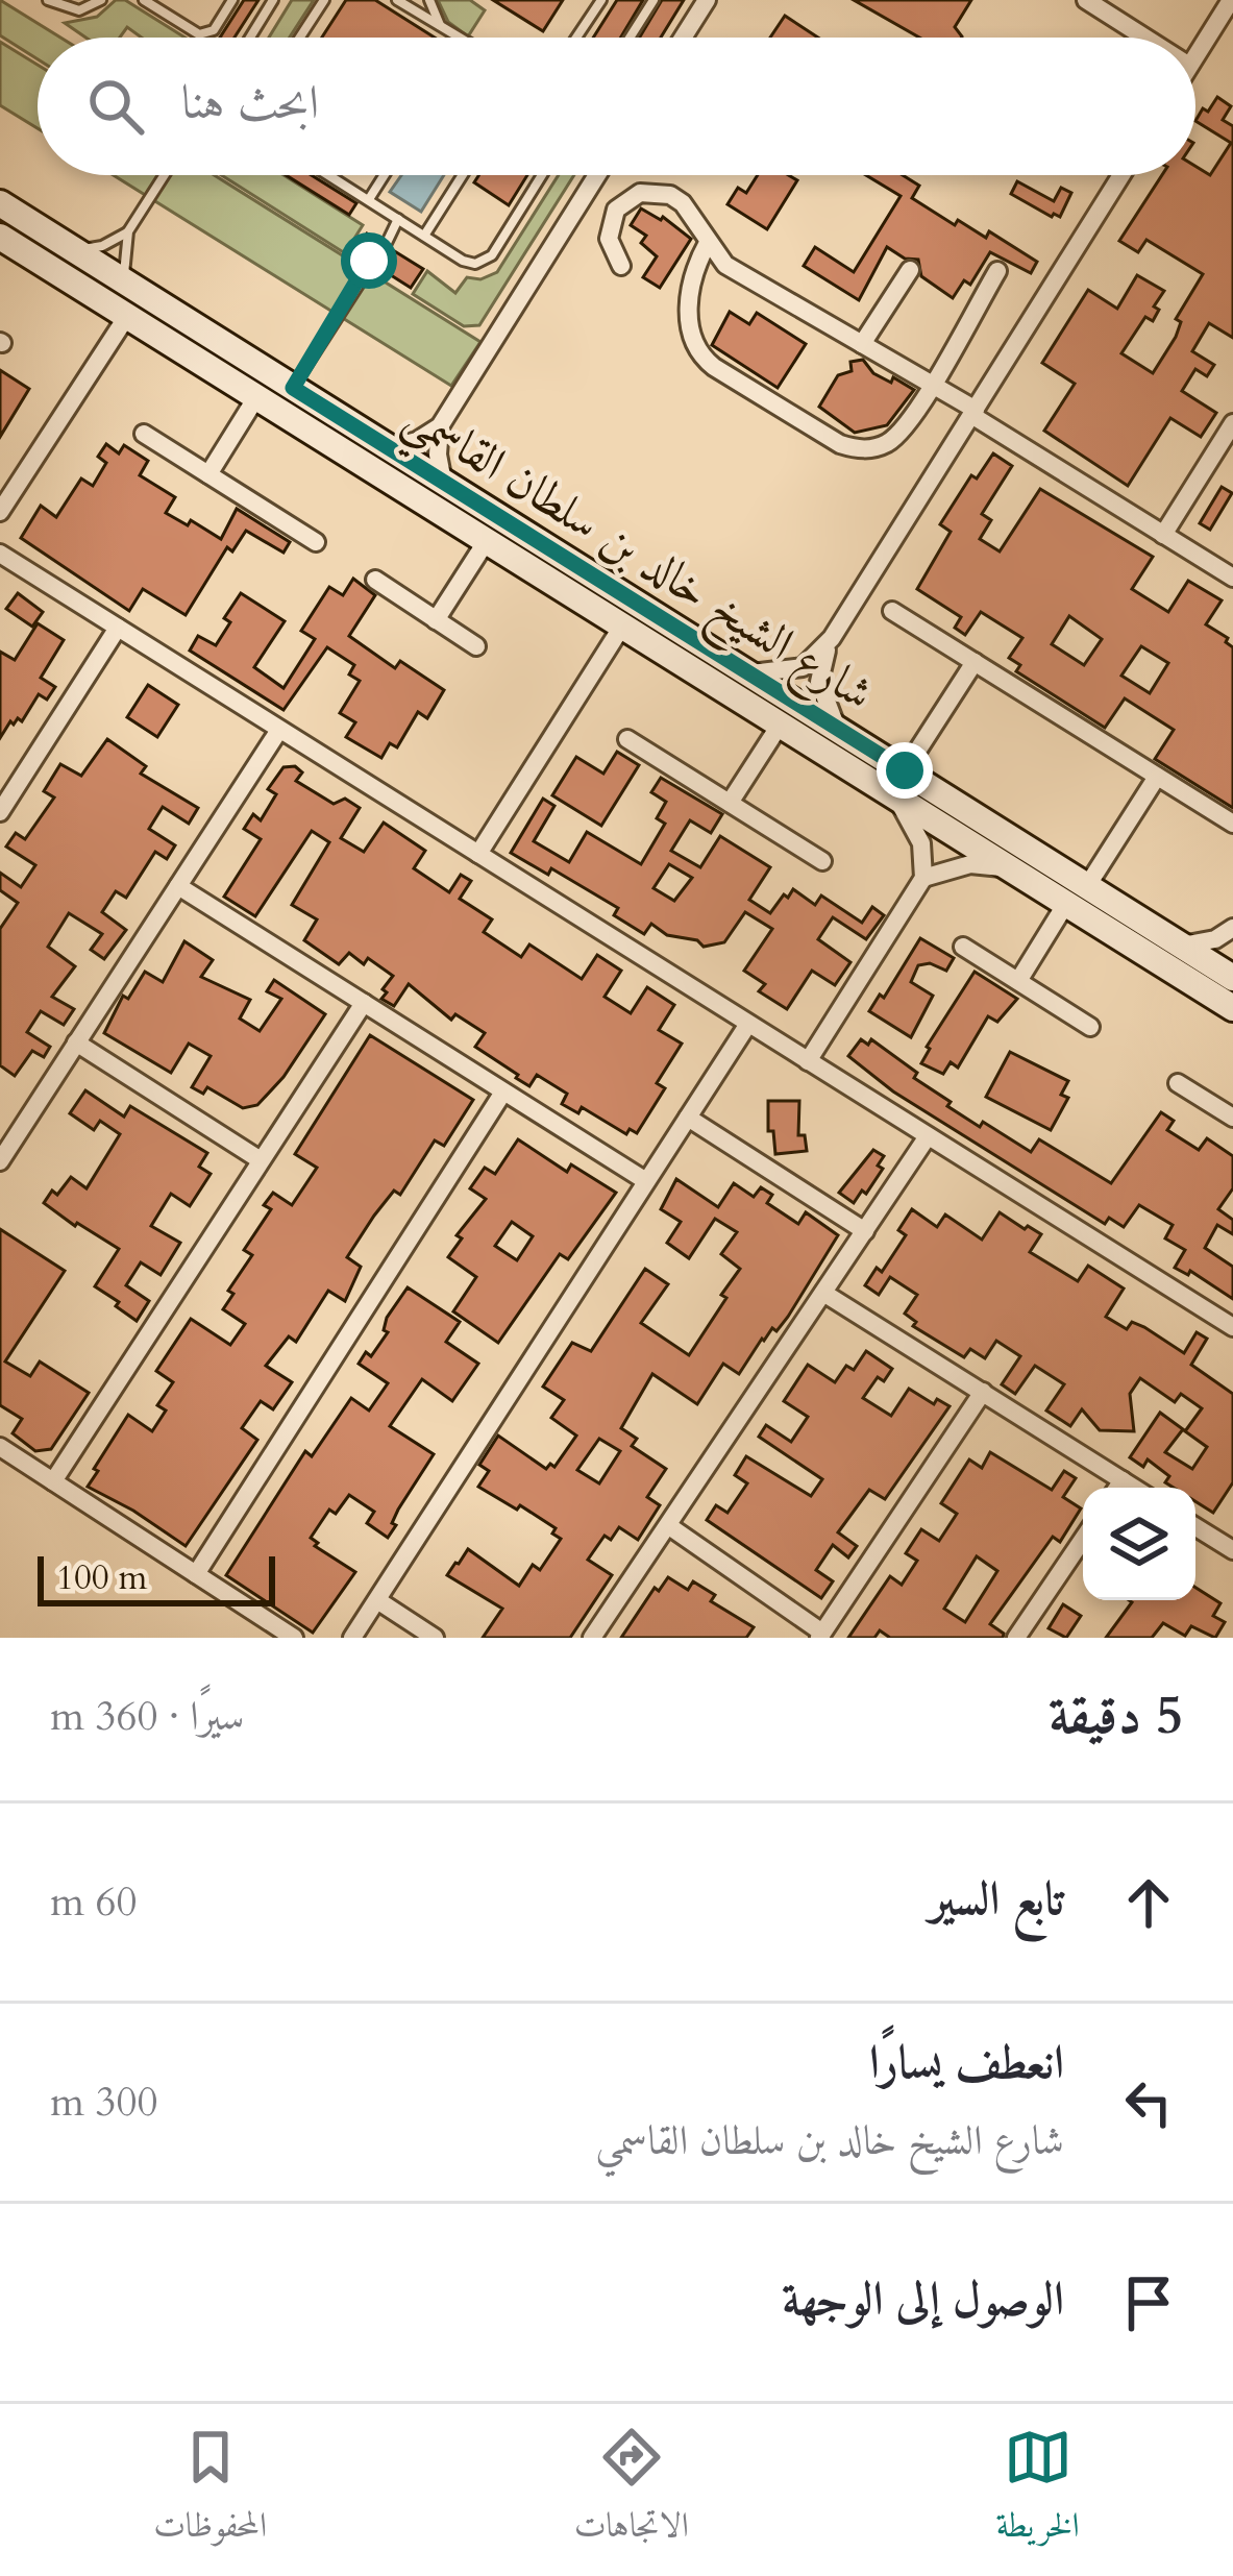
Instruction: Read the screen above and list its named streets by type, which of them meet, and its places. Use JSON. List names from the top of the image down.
{
  "streets": {
    "main road": ["شارع الشيخ خالد بن سلطان القاسمي"]
  },
  "scale_bar": "100 m",
  "page": {
    "search": "ابحث هنا",
    "scale": "100 m",
    "heading": ["5 دقيقة", "سيرًا · 360 m"],
    "list": [
      ["تابع السير", "60 m"],
      ["انعطف يسارًا", "شارع الشيخ خالد بن سلطان القاسمي", "300 m"],
      "الوصول إلى الوجهة"
    ],
    "nav": ["الخريطة", "الاتجاهات", "المحفوظات"]
  }
}
